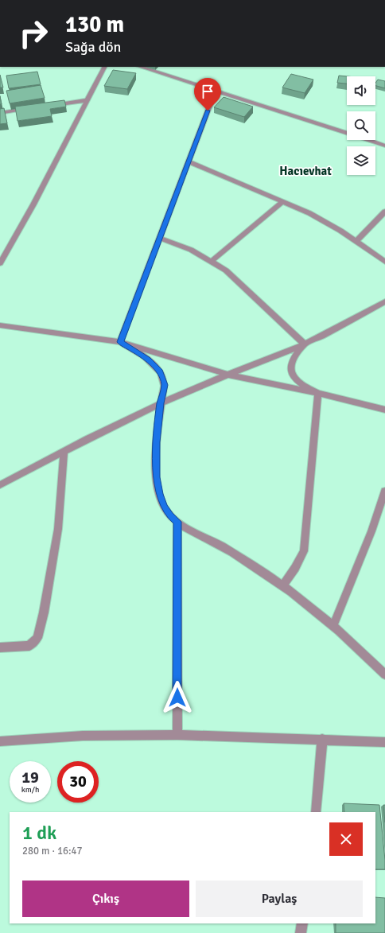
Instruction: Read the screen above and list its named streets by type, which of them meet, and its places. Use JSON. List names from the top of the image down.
{
  "districts": ["Hacıevhat"],
  "page": {
    "turn": ["130 m", "Sağa dön"],
    "speed": "19 km/h",
    "limit": "30",
    "heading": ["1 dk", "280 m · 16:47"],
    "buttons": ["Çıkış", "Paylaş"]
  }
}
